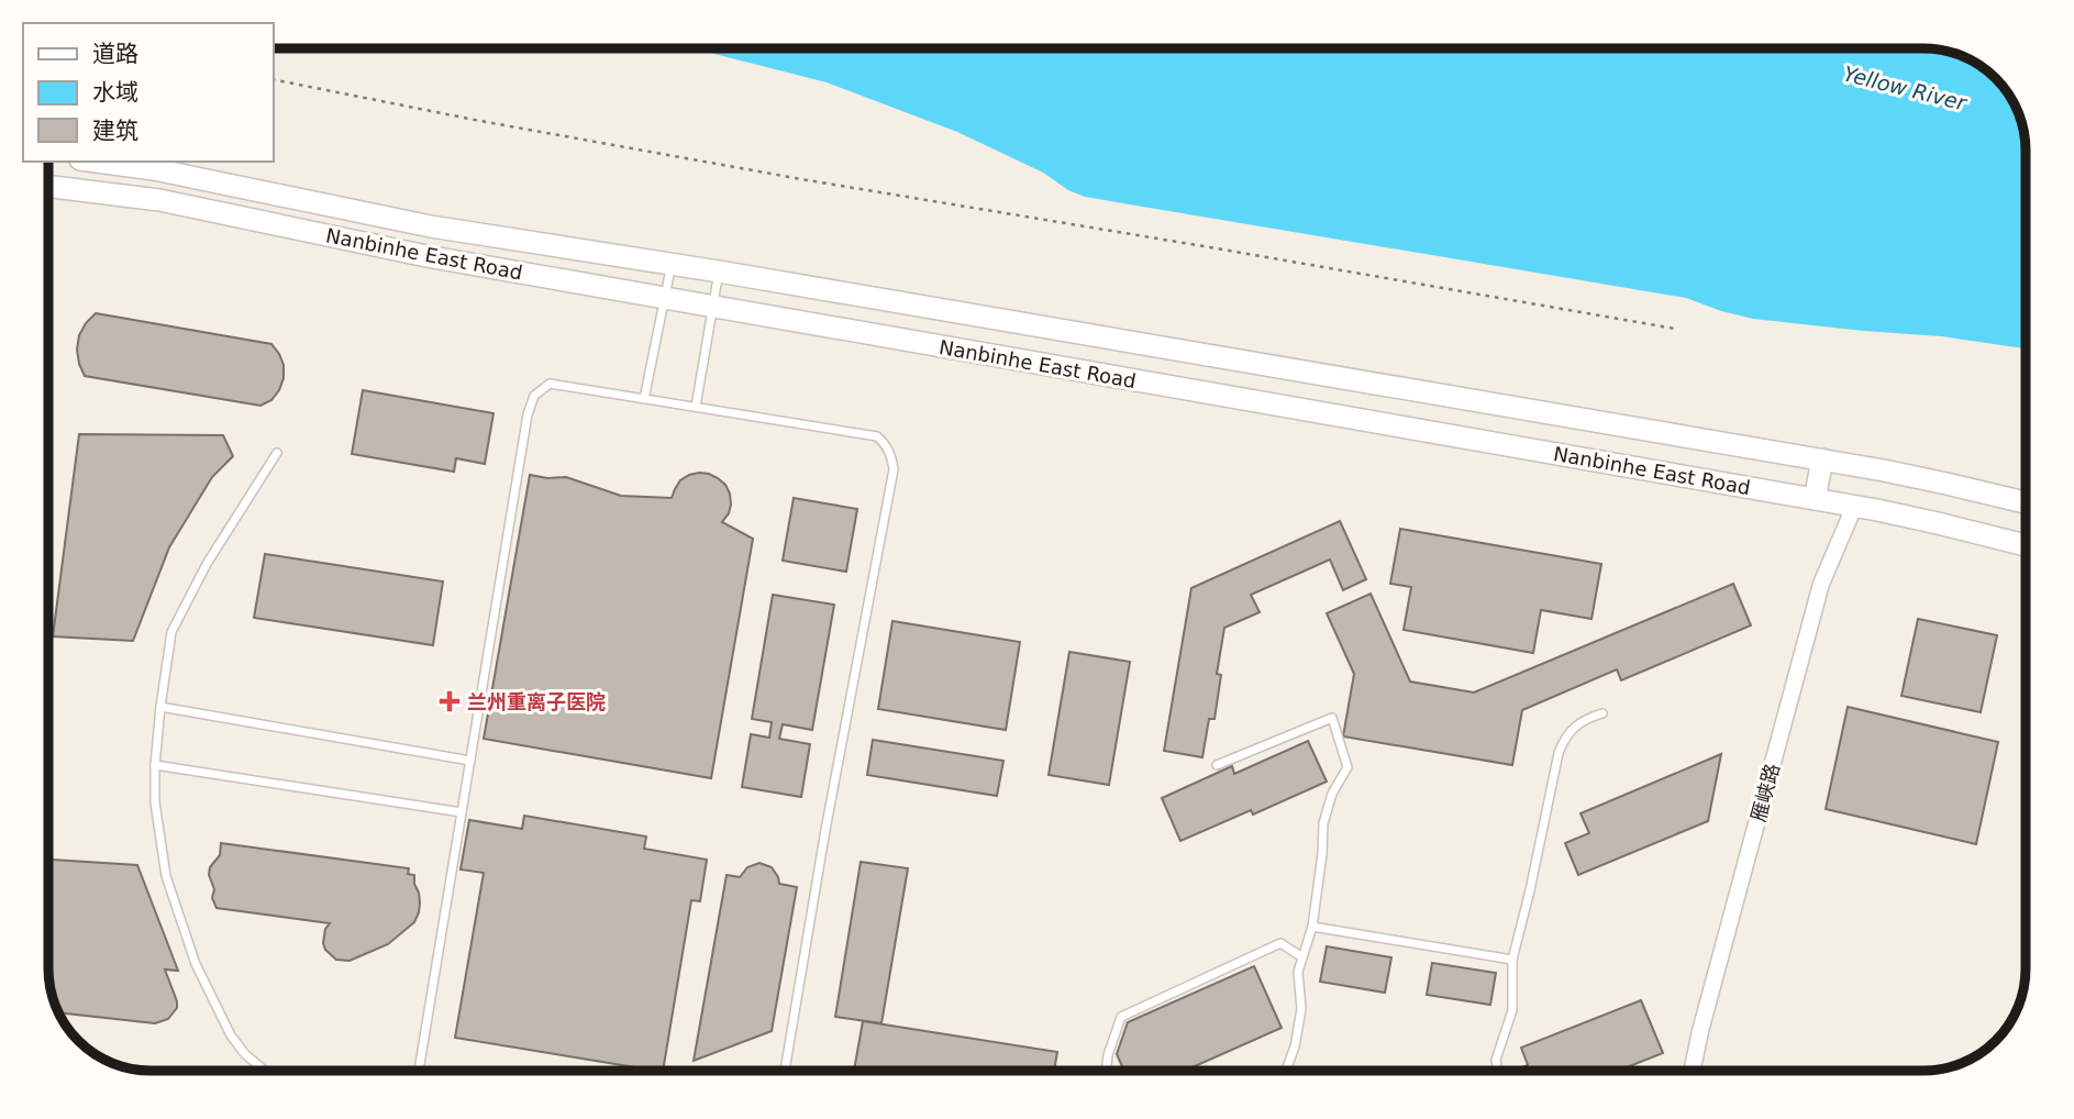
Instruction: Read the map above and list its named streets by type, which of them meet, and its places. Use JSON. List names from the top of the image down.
{
  "streets": {
    "main road": ["Nanbinhe East Road"],
    "street": ["雁峡路"]
  },
  "crossings": [
    ["Nanbinhe East Road", "雁峡路"]
  ],
  "water": ["Yellow River"],
  "places": {
    "health": ["兰州重离子医院"]
  },
  "legend": ["道路", "水域", "建筑"]
}
